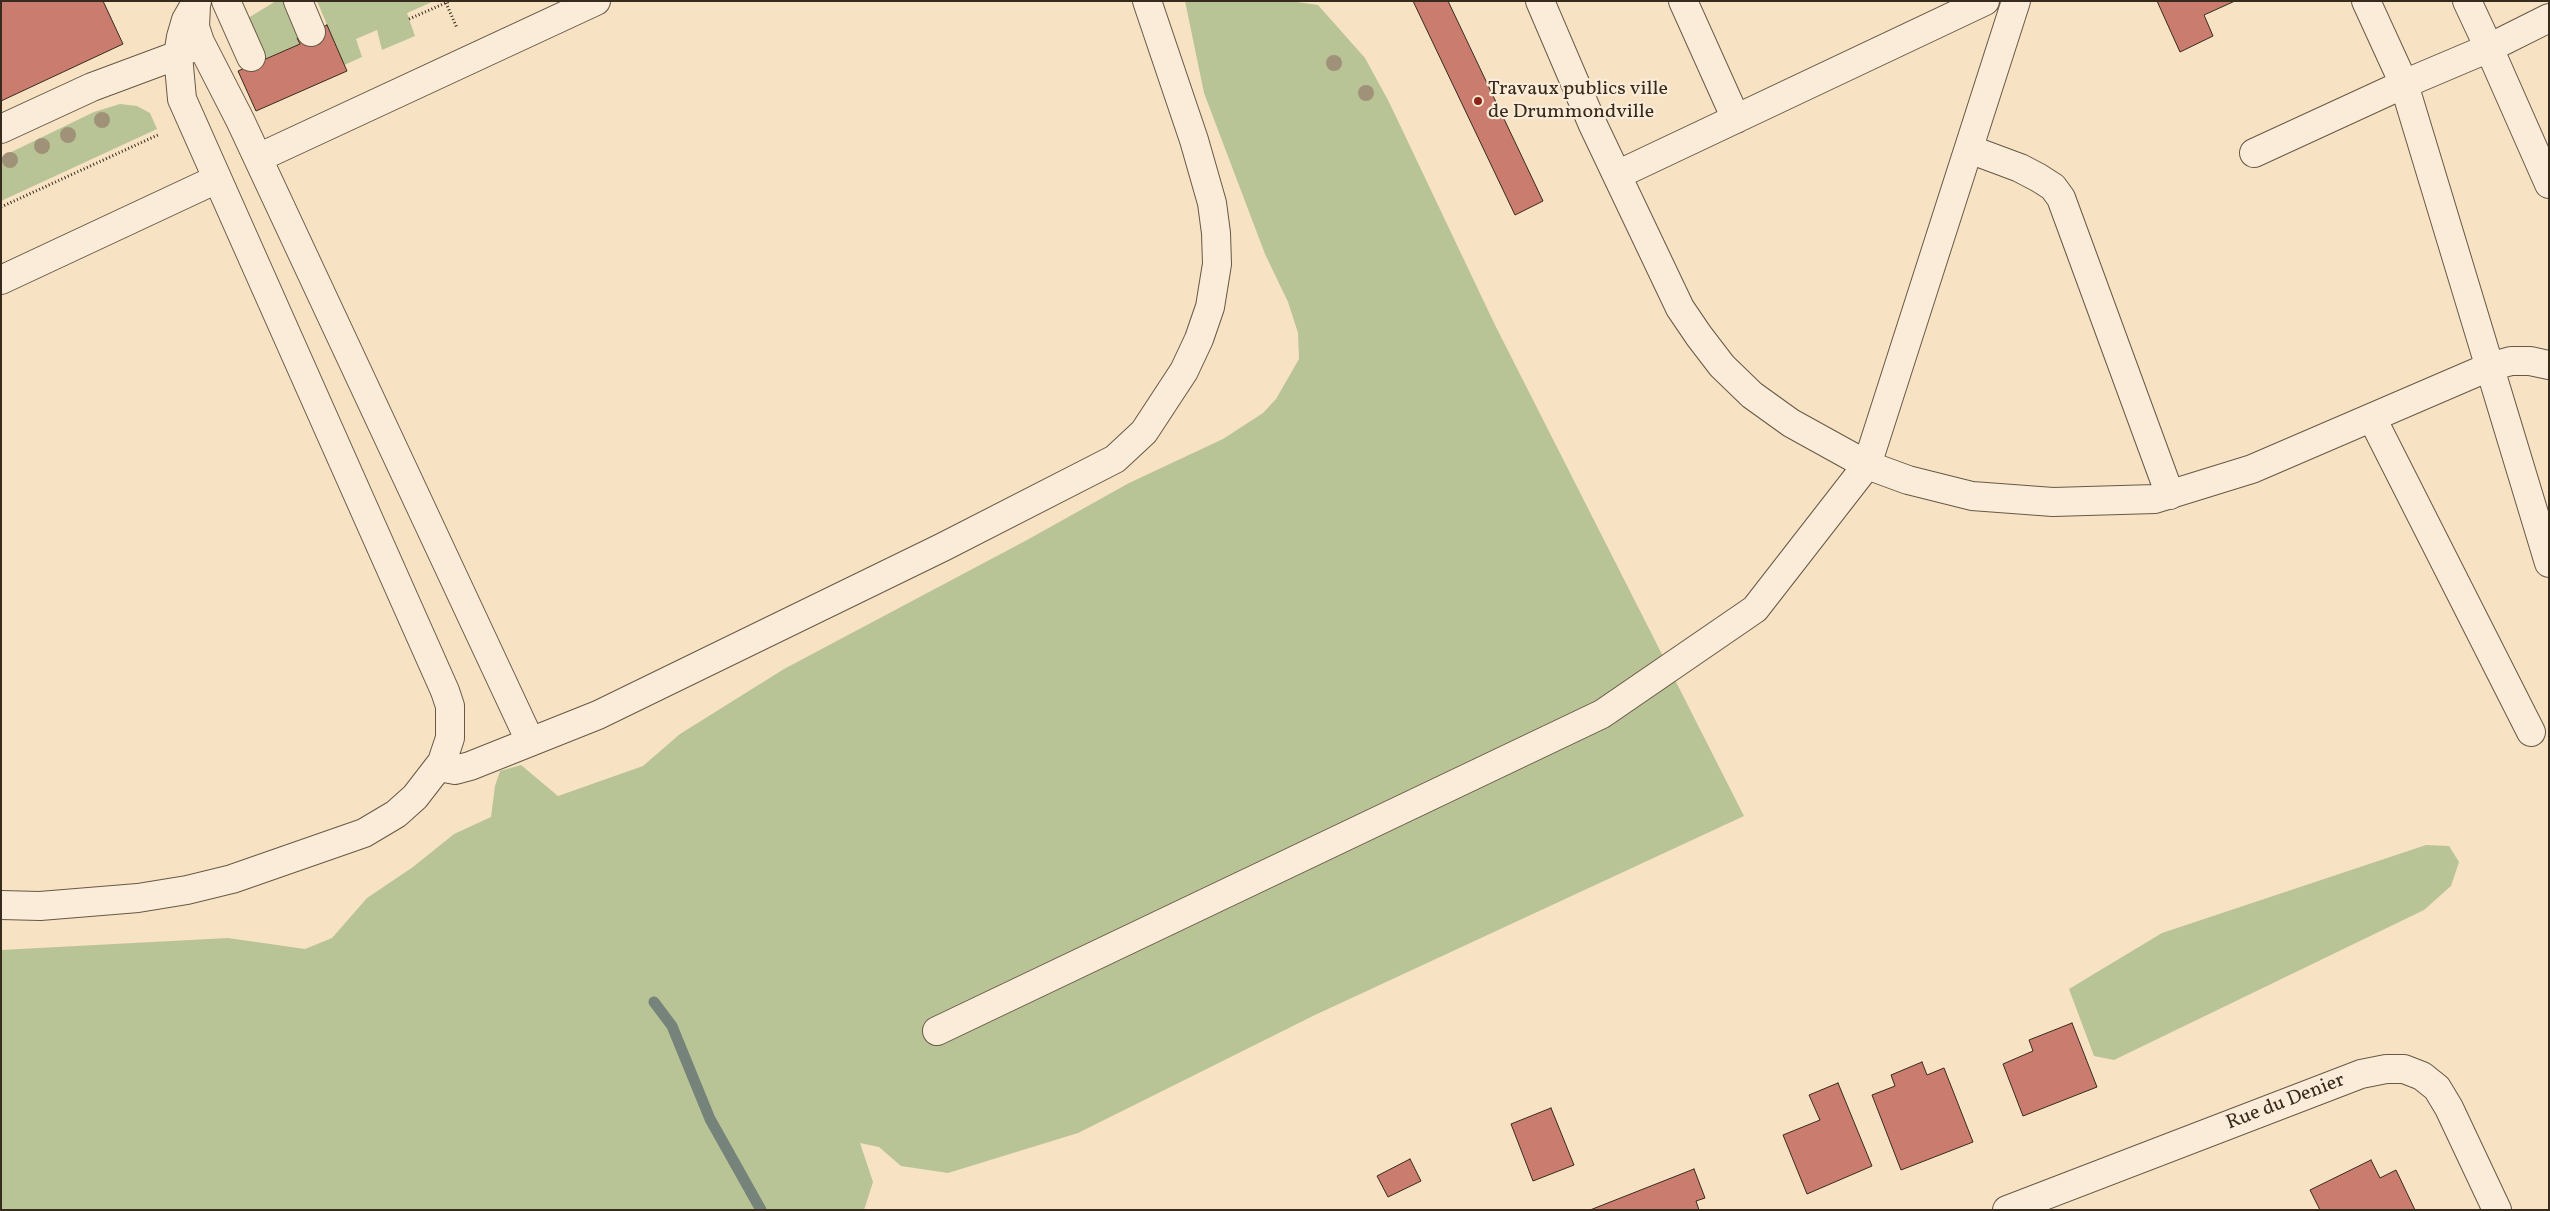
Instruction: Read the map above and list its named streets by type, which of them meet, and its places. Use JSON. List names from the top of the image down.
{
  "streets": {
    "street": ["Rue du Denier"]
  },
  "places": ["Travaux publics ville de Drummondville"]
}
